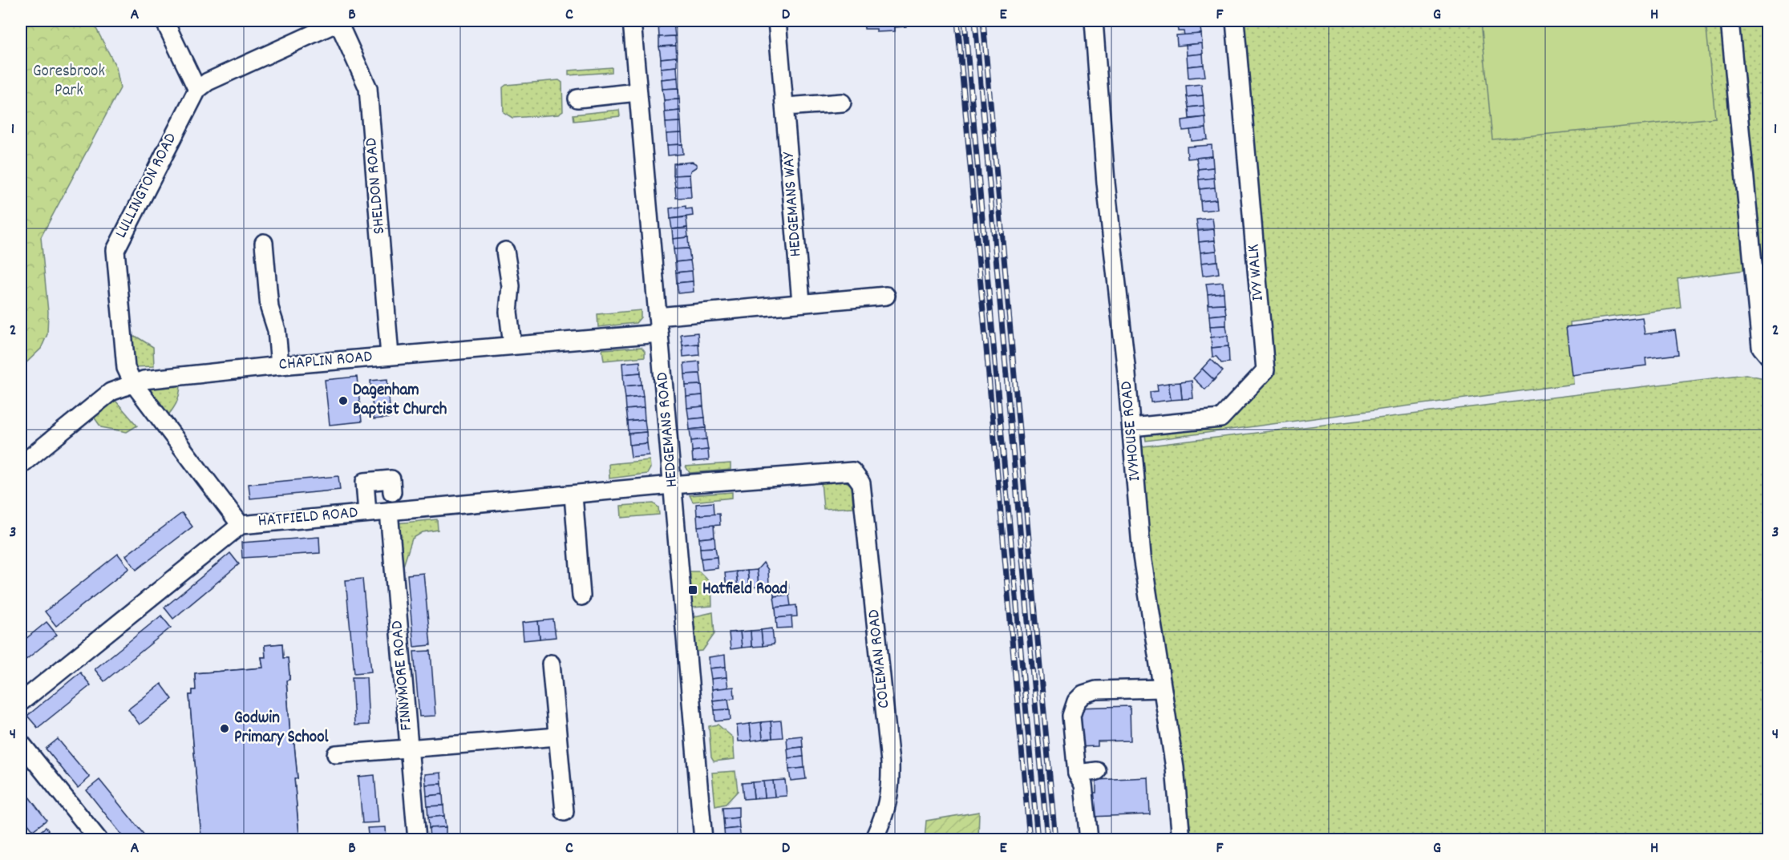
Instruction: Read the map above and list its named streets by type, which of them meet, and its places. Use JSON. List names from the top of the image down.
{
  "streets": {
    "street": [
      "LULLINGTON ROAD",
      "SHELDON ROAD",
      "HEDGEMANS WAY",
      "IVY WALK",
      "CHAPLIN ROAD",
      "HEDGEMANS ROAD",
      "IVYHOUSE ROAD",
      "HATFIELD ROAD",
      "COLEMAN ROAD",
      "FINNYMORE ROAD"
    ]
  },
  "crossings": [
    ["LULLINGTON ROAD", "CHAPLIN ROAD"],
    ["LULLINGTON ROAD", "HATFIELD ROAD"],
    ["SHELDON ROAD", "CHAPLIN ROAD"],
    ["IVY WALK", "IVYHOUSE ROAD"],
    ["CHAPLIN ROAD", "HEDGEMANS ROAD"],
    ["HEDGEMANS ROAD", "HATFIELD ROAD"],
    ["HATFIELD ROAD", "COLEMAN ROAD"],
    ["HATFIELD ROAD", "FINNYMORE ROAD"]
  ],
  "parks": ["Goresbrook Park"],
  "places": {
    "other": ["Dagenham Baptist Church", "Godwin Primary School"],
    "transit": ["Hatfield Road"]
  },
  "grid": {
    "columns": [
      "A",
      "B",
      "C",
      "D",
      "E",
      "F",
      "G",
      "H"
    ],
    "rows": [
      "1",
      "2",
      "3",
      "4"
    ]
  }
}
